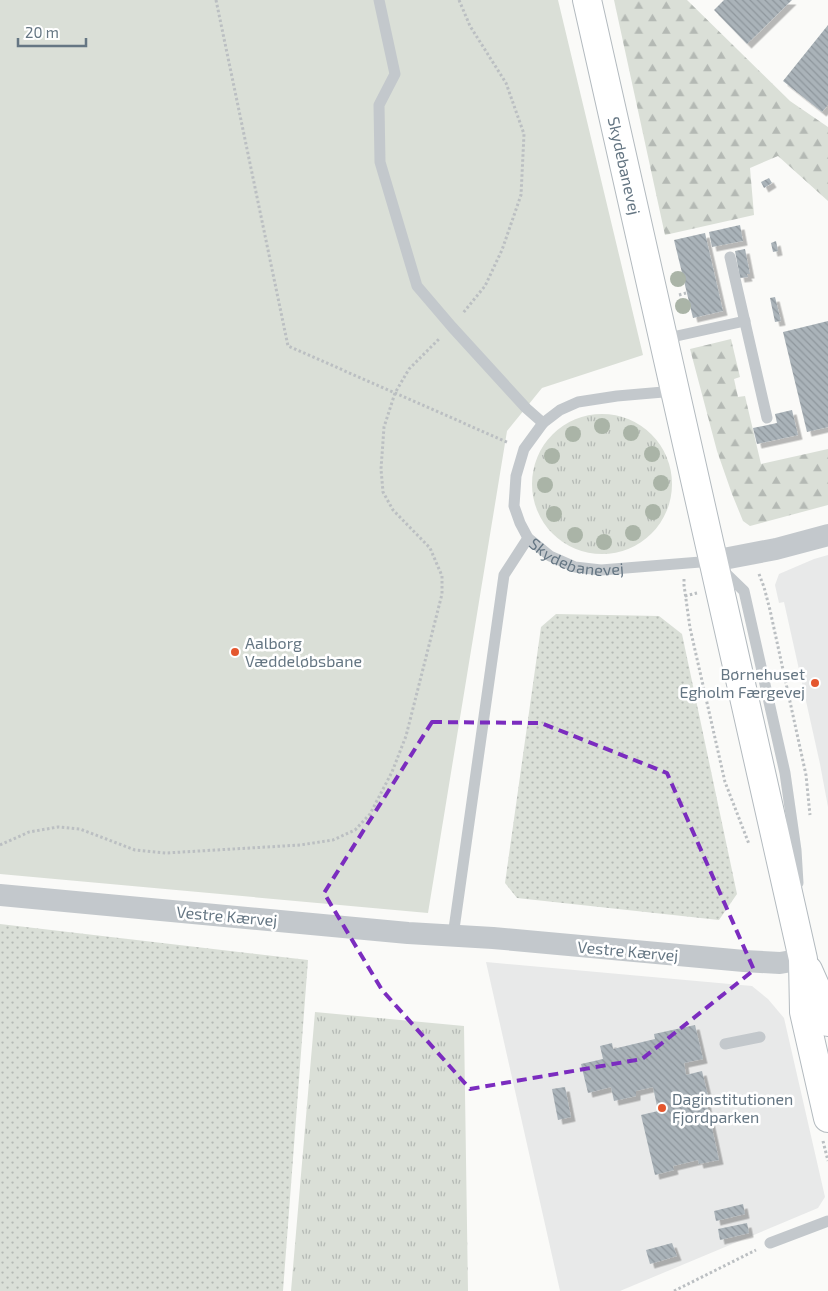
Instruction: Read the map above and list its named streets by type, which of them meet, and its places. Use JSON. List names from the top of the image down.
{
  "streets": {
    "street": ["Skydebanevej", "Vestre Kærvej"]
  },
  "crossings": [
    ["Skydebanevej", "Vestre Kærvej"]
  ],
  "places": ["Aalborg Væddeløbsbane", "Børnehuset Egholm Færgevej", "Daginstitutionen Fjordparken"],
  "scale_bar": "20 m"
}
